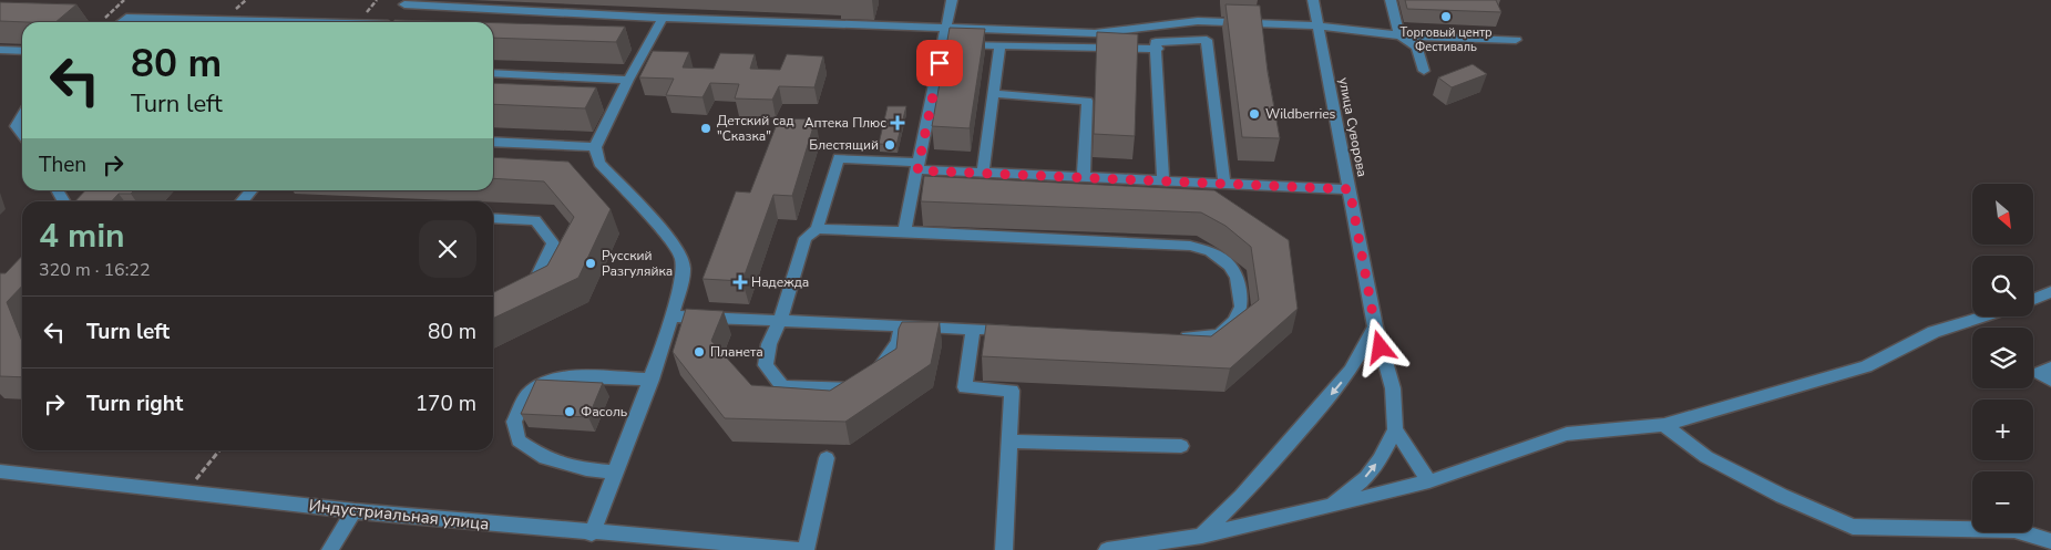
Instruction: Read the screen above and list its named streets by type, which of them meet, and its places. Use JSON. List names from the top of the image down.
{
  "streets": {
    "street": ["улица Суворова", "Индустриальная улица"]
  },
  "places": {
    "other": [
      "Торговый центр Фестиваль",
      "Wildberries",
      "Детский сад \"Сказка\"",
      "Блестящий",
      "Русский Разгуляйка",
      "Планета",
      "Фасоль"
    ],
    "health": ["Аптека Плюс", "Надежда"]
  },
  "north": "bottom right",
  "page": {
    "turn": ["80 m", "Turn left"],
    "then": "Then",
    "map_buttons": ["+", "−"],
    "heading": ["4 min", "320 m · 16:22"],
    "list": [
      {
        "name": "Turn left",
        "value": "80 m"
      },
      {
        "name": "Turn right",
        "value": "170 m"
      }
    ]
  }
}
